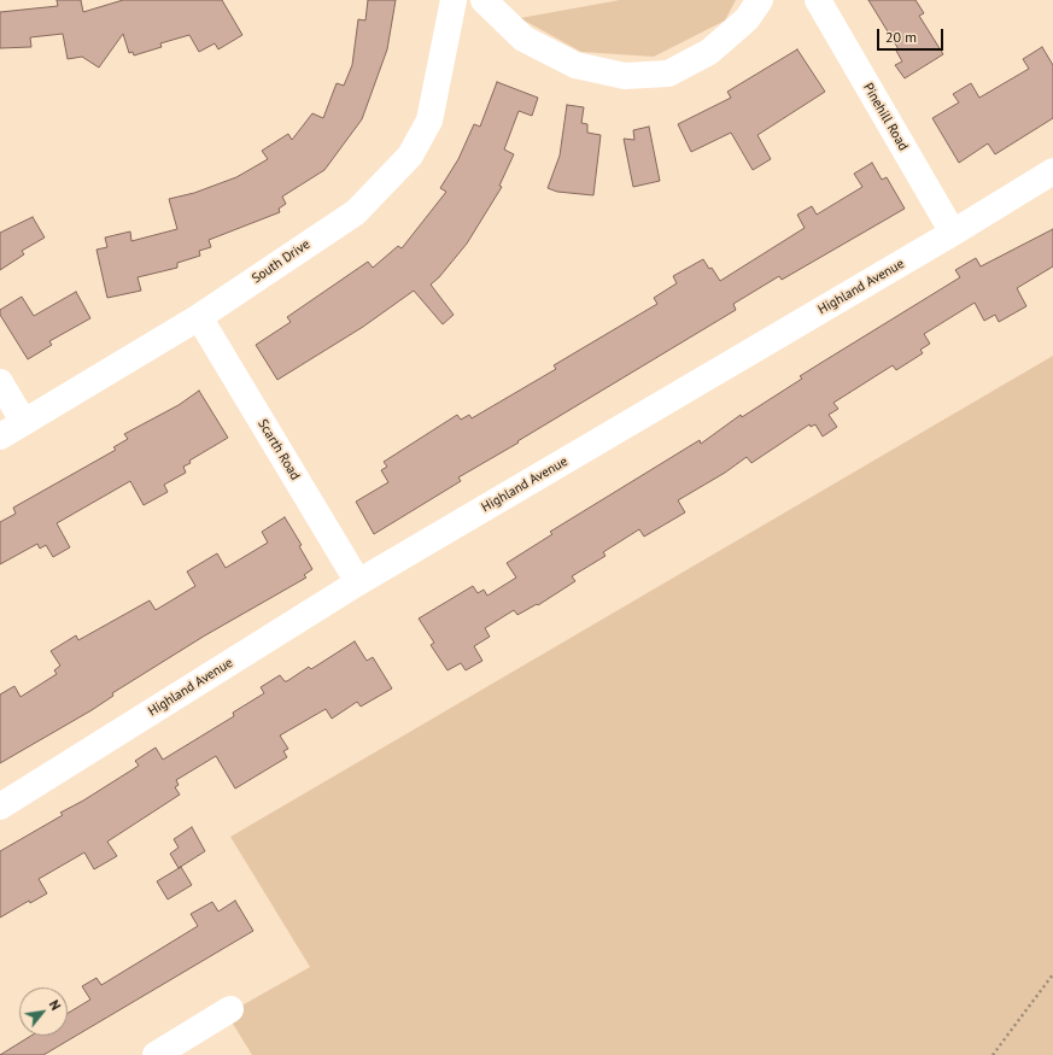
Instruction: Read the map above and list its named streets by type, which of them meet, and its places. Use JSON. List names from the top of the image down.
{
  "streets": {
    "street": [
      "Pinehill Road",
      "South Drive",
      "Highland Avenue",
      "Scarth Road"
    ]
  },
  "crossings": [
    ["Pinehill Road", "Highland Avenue"],
    ["South Drive", "Scarth Road"],
    ["Highland Avenue", "Scarth Road"]
  ],
  "scale_bar": "20 m",
  "north": "top right"
}
